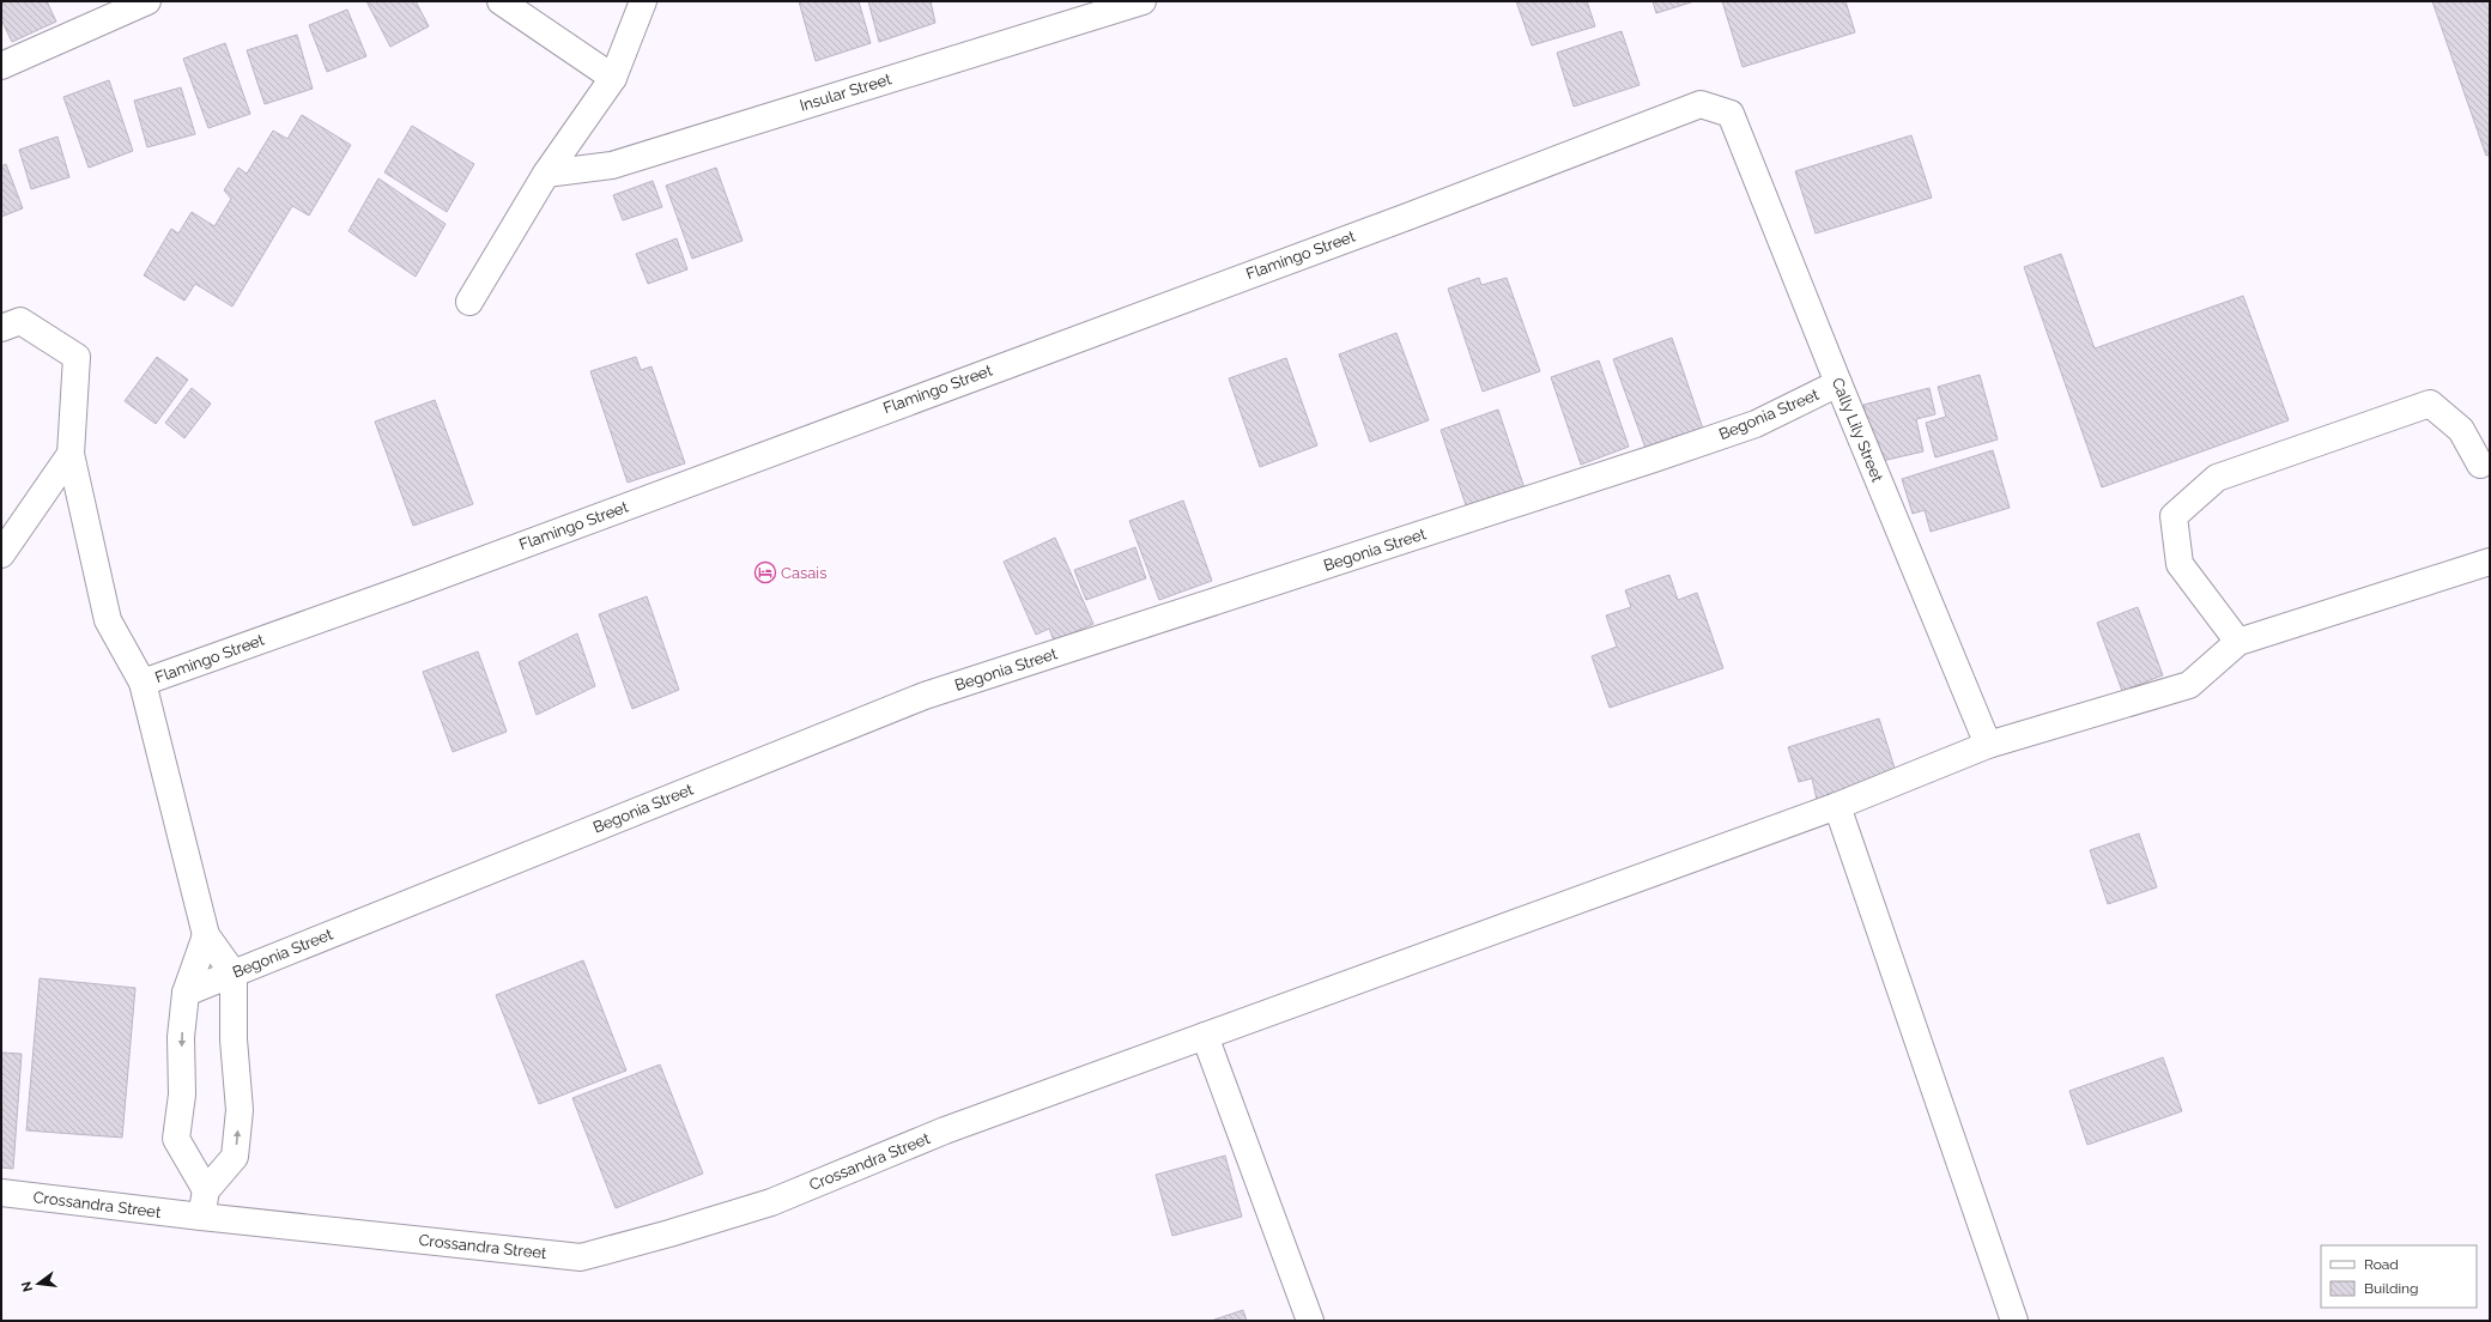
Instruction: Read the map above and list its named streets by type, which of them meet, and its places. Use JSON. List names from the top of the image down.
{
  "streets": {
    "street": [
      "Insular Street",
      "Flamingo Street",
      "Begonia Street",
      "Cally Lily Street",
      "Crossandra Street"
    ]
  },
  "crossings": [
    ["Flamingo Street", "Cally Lily Street"],
    ["Begonia Street", "Cally Lily Street"],
    ["Cally Lily Street", "Crossandra Street"]
  ],
  "places": {
    "hotel": ["Casais"]
  },
  "legend": ["Road", "Building"],
  "north": "left"
}
